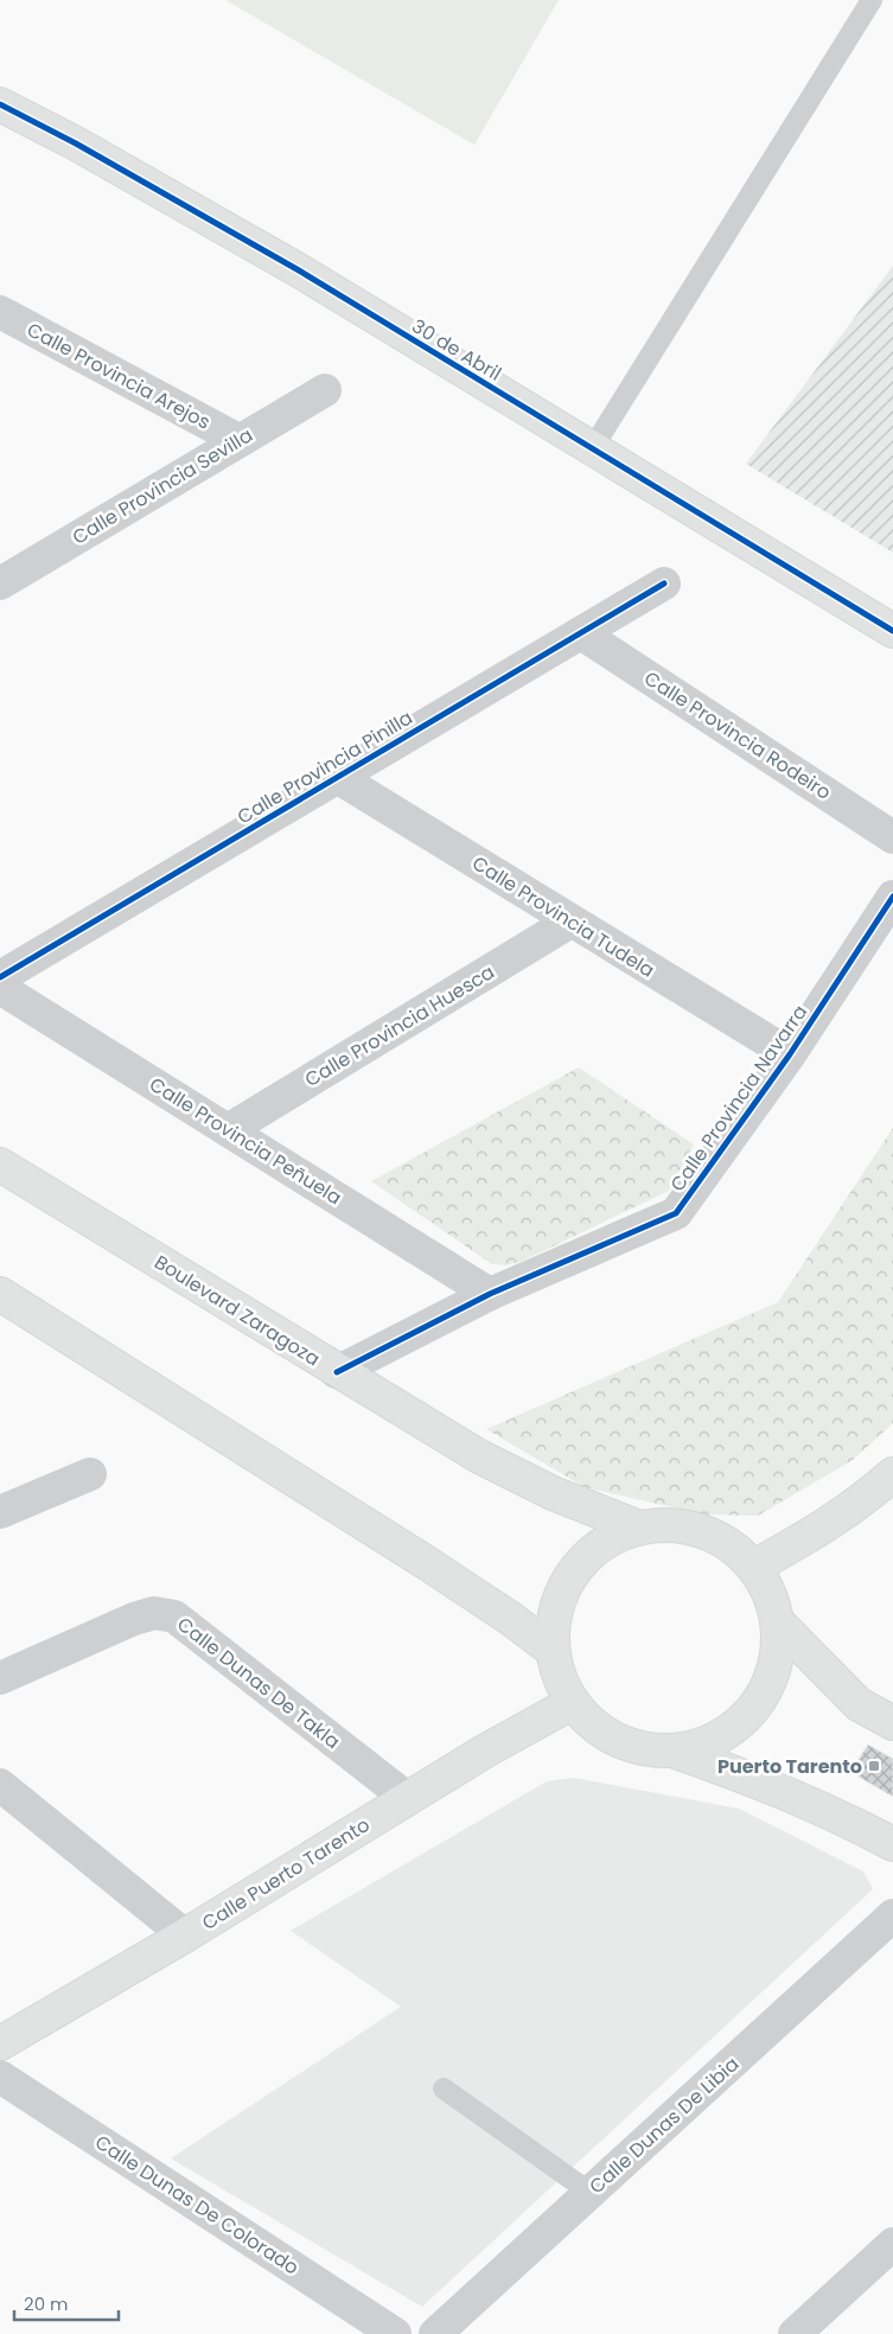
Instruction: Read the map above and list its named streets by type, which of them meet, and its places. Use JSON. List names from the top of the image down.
{
  "streets": {
    "street": [
      "30 de Abril",
      "Calle Provincia Arejos",
      "Calle Provincia Sevilla",
      "Calle Provincia Rodeiro",
      "Calle Provincia Pinilla",
      "Calle Provincia Tudela",
      "Calle Provincia Huesca",
      "Calle Provincia Navarra",
      "Calle Provincia Peñuela",
      "Boulevard Zaragoza",
      "Calle Dunas De Takla",
      "Calle Puerto Tarento",
      "Calle Dunas De Libia",
      "Calle Dunas De Colorado"
    ]
  },
  "crossings": [
    ["Calle Provincia Arejos", "Calle Provincia Sevilla"],
    ["Calle Provincia Rodeiro", "Calle Provincia Pinilla"],
    ["Calle Provincia Pinilla", "Calle Provincia Tudela"],
    ["Calle Provincia Tudela", "Calle Provincia Huesca"],
    ["Calle Provincia Tudela", "Calle Provincia Navarra"],
    ["Calle Provincia Huesca", "Calle Provincia Peñuela"],
    ["Calle Provincia Navarra", "Calle Provincia Peñuela"],
    ["Calle Provincia Navarra", "Boulevard Zaragoza"],
    ["Calle Dunas De Takla", "Calle Puerto Tarento"]
  ],
  "places": {
    "transit": ["Puerto Tarento"]
  },
  "scale_bar": "20 m"
}
